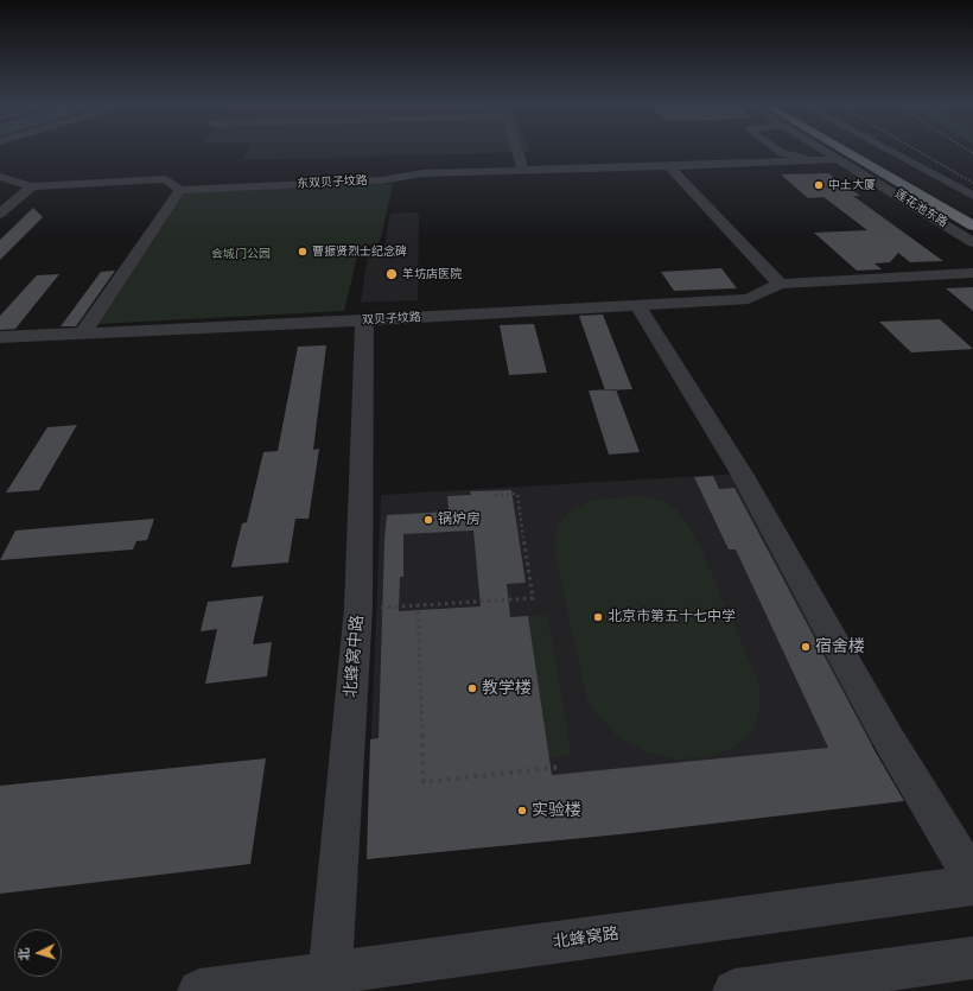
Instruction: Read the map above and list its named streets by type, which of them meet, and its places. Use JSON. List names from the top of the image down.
{
  "streets": {
    "highway": ["莲花池东路"],
    "street": [
      "东双贝子坟路",
      "双贝子坟路",
      "北蜂窝中路",
      "北蜂窝路"
    ]
  },
  "crossings": [
    ["东双贝子坟路", "莲花池东路"],
    ["双贝子坟路", "北蜂窝中路"],
    ["北蜂窝中路", "北蜂窝路"]
  ],
  "parks": ["会城门公园"],
  "places": [
    "中土大厦",
    "曹振贤烈士纪念碑",
    "羊坊店医院",
    "锅炉房",
    "北京市第五十七中学",
    "宿舍楼",
    "教学楼",
    "实验楼"
  ],
  "north": "left"
}
